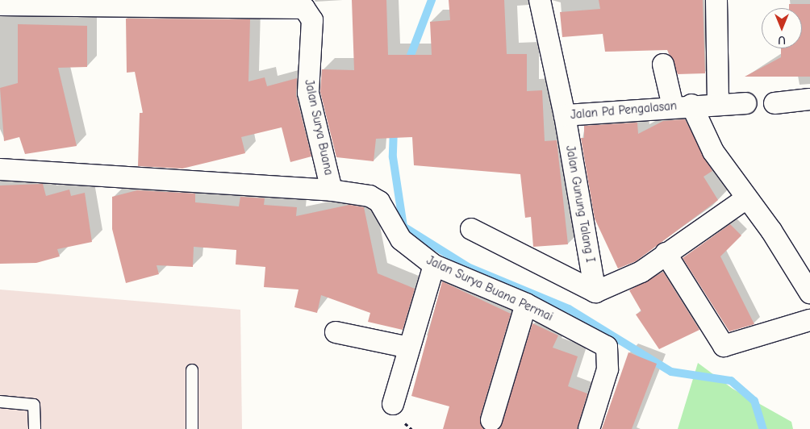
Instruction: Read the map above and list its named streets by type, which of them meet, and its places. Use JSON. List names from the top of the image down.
{
  "streets": {
    "street": [
      "Jalan Pd Pengalasan",
      "Jalan Surya Buana",
      "Jalan Gunung Talang I",
      "Jalan Surya Buana Permai"
    ]
  },
  "crossings": [
    ["Jalan Pd Pengalasan", "Jalan Gunung Talang I"],
    ["Jalan Surya Buana", "Jalan Surya Buana Permai"]
  ],
  "north": "bottom"
}
